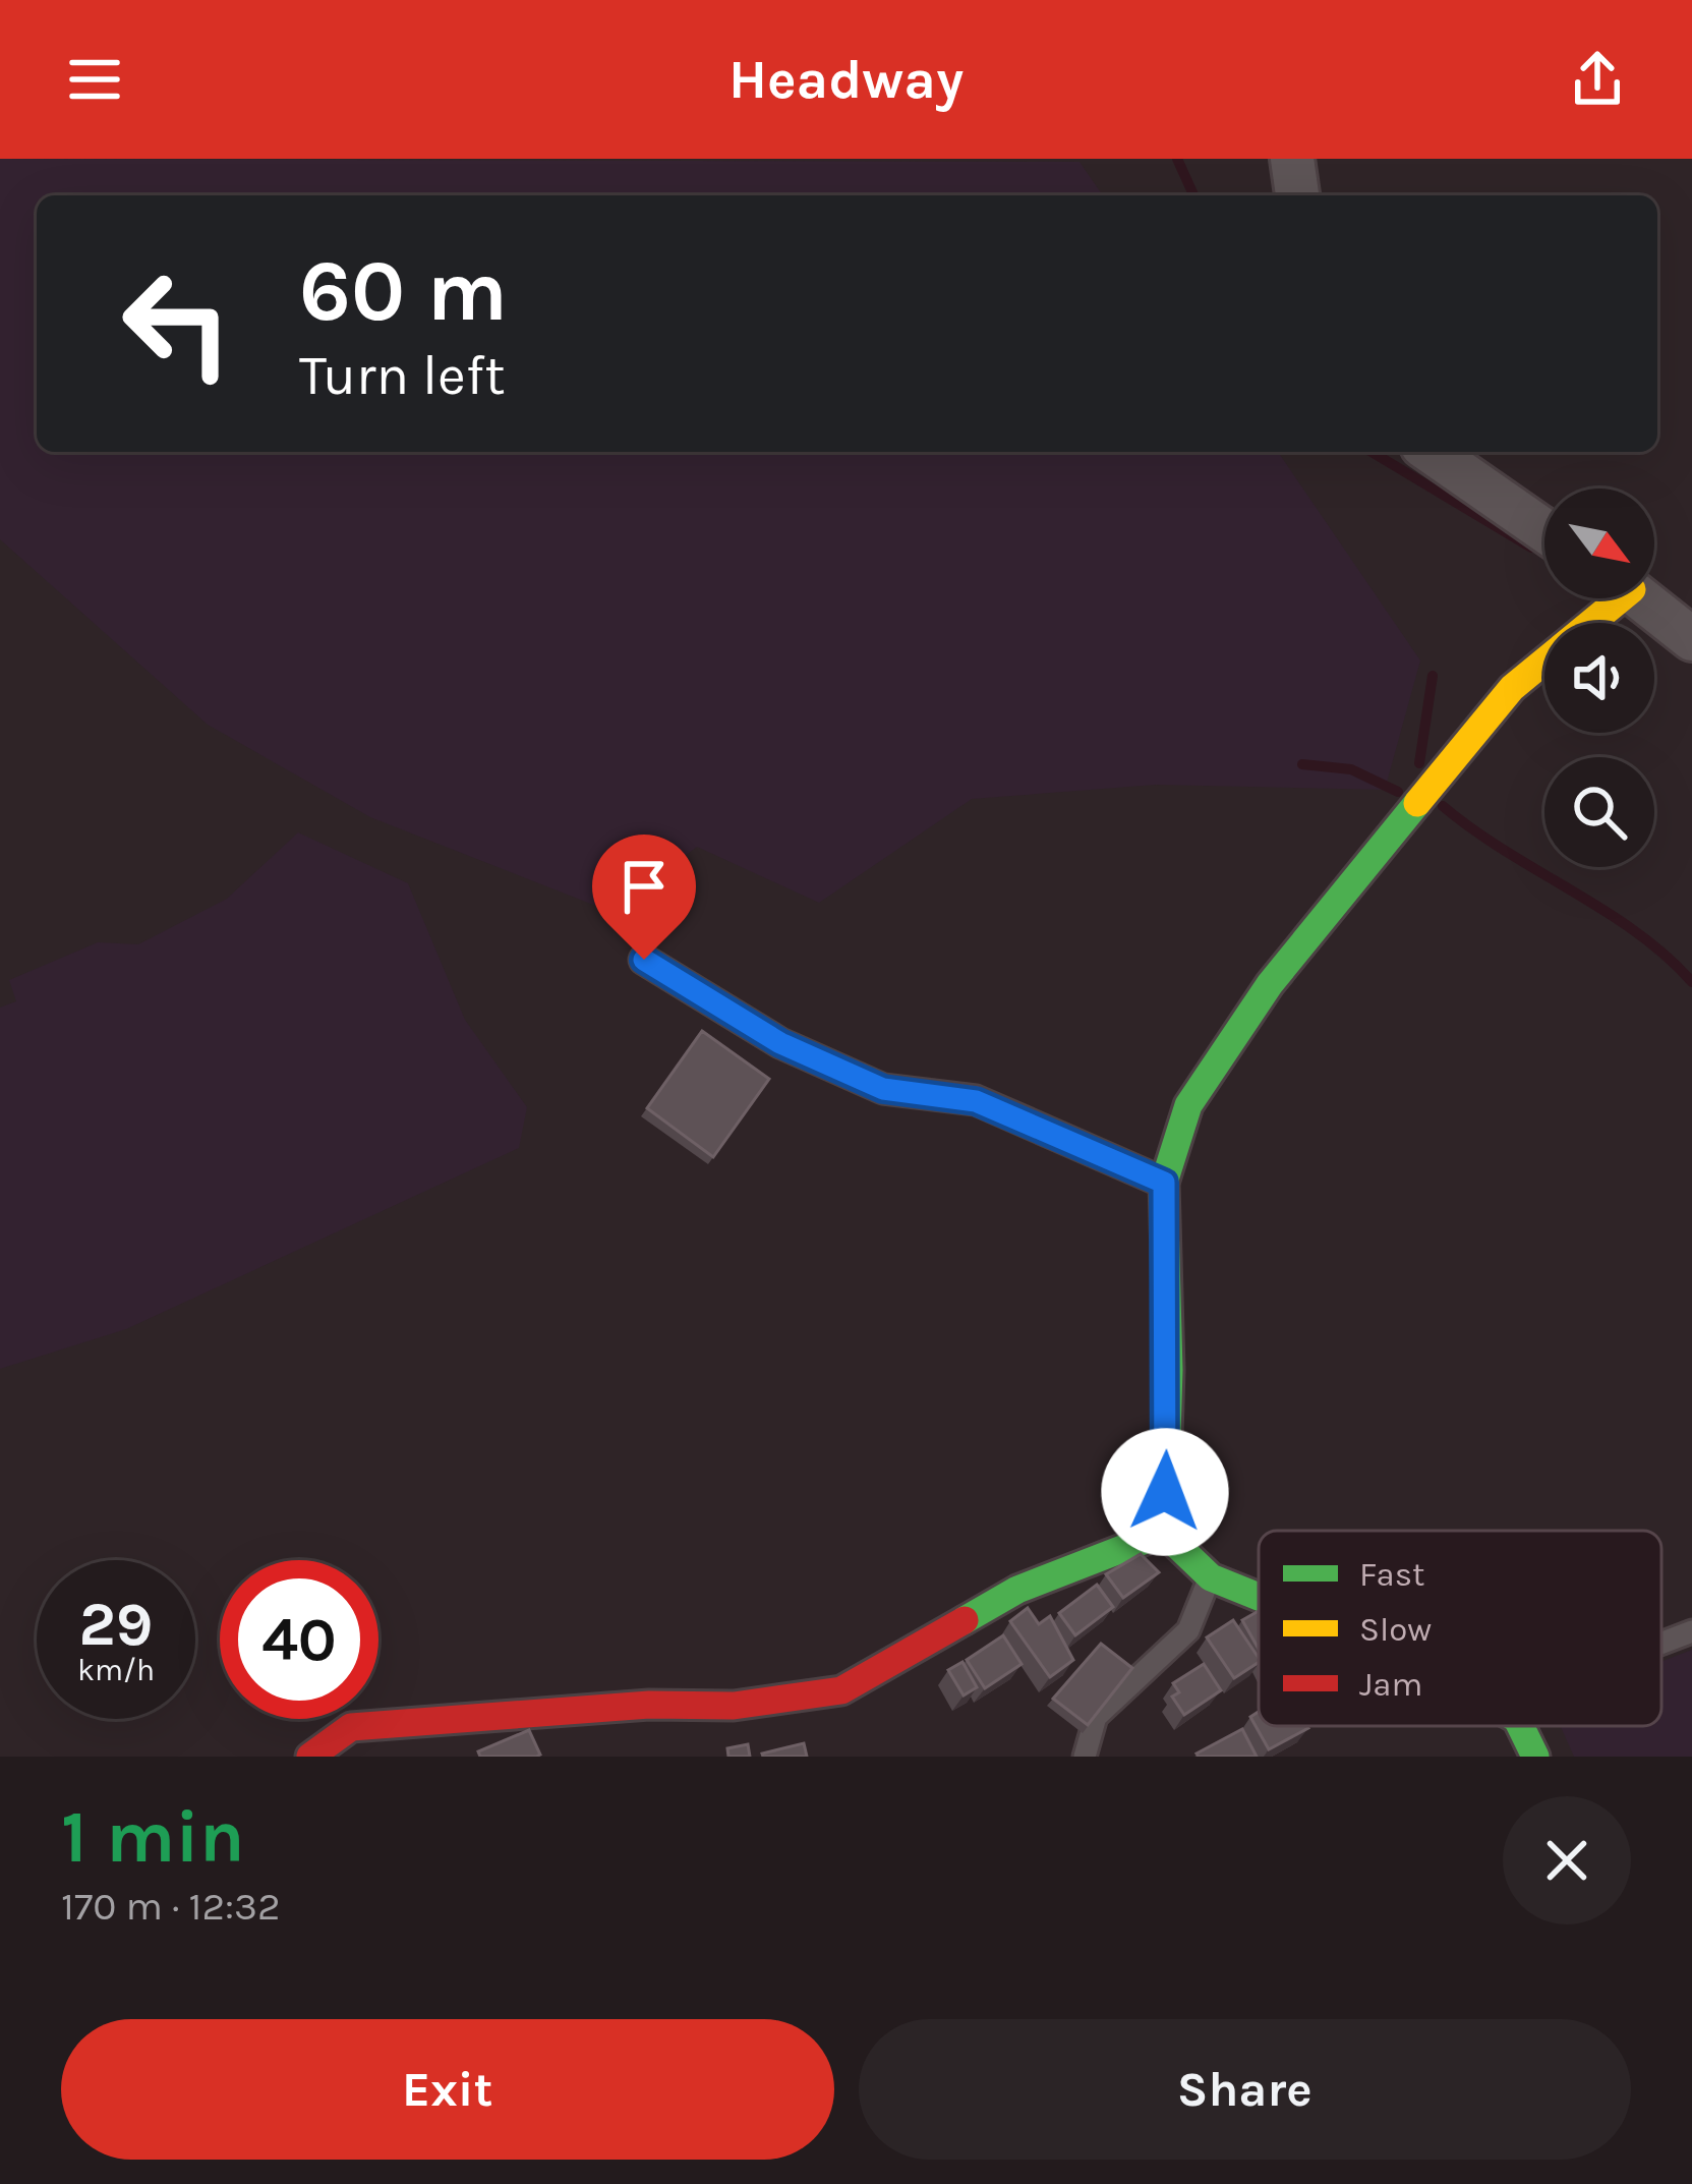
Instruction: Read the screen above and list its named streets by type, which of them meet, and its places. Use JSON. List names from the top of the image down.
{
  "legend": ["Fast", "Slow", "Jam"],
  "north": "bottom right",
  "page": {
    "header": "Headway",
    "turn": ["60 m", "Turn left"],
    "speed": "29 km/h",
    "limit": "40",
    "heading": ["1 min", "170 m · 12:32"],
    "buttons": ["Exit", "Share"]
  }
}
